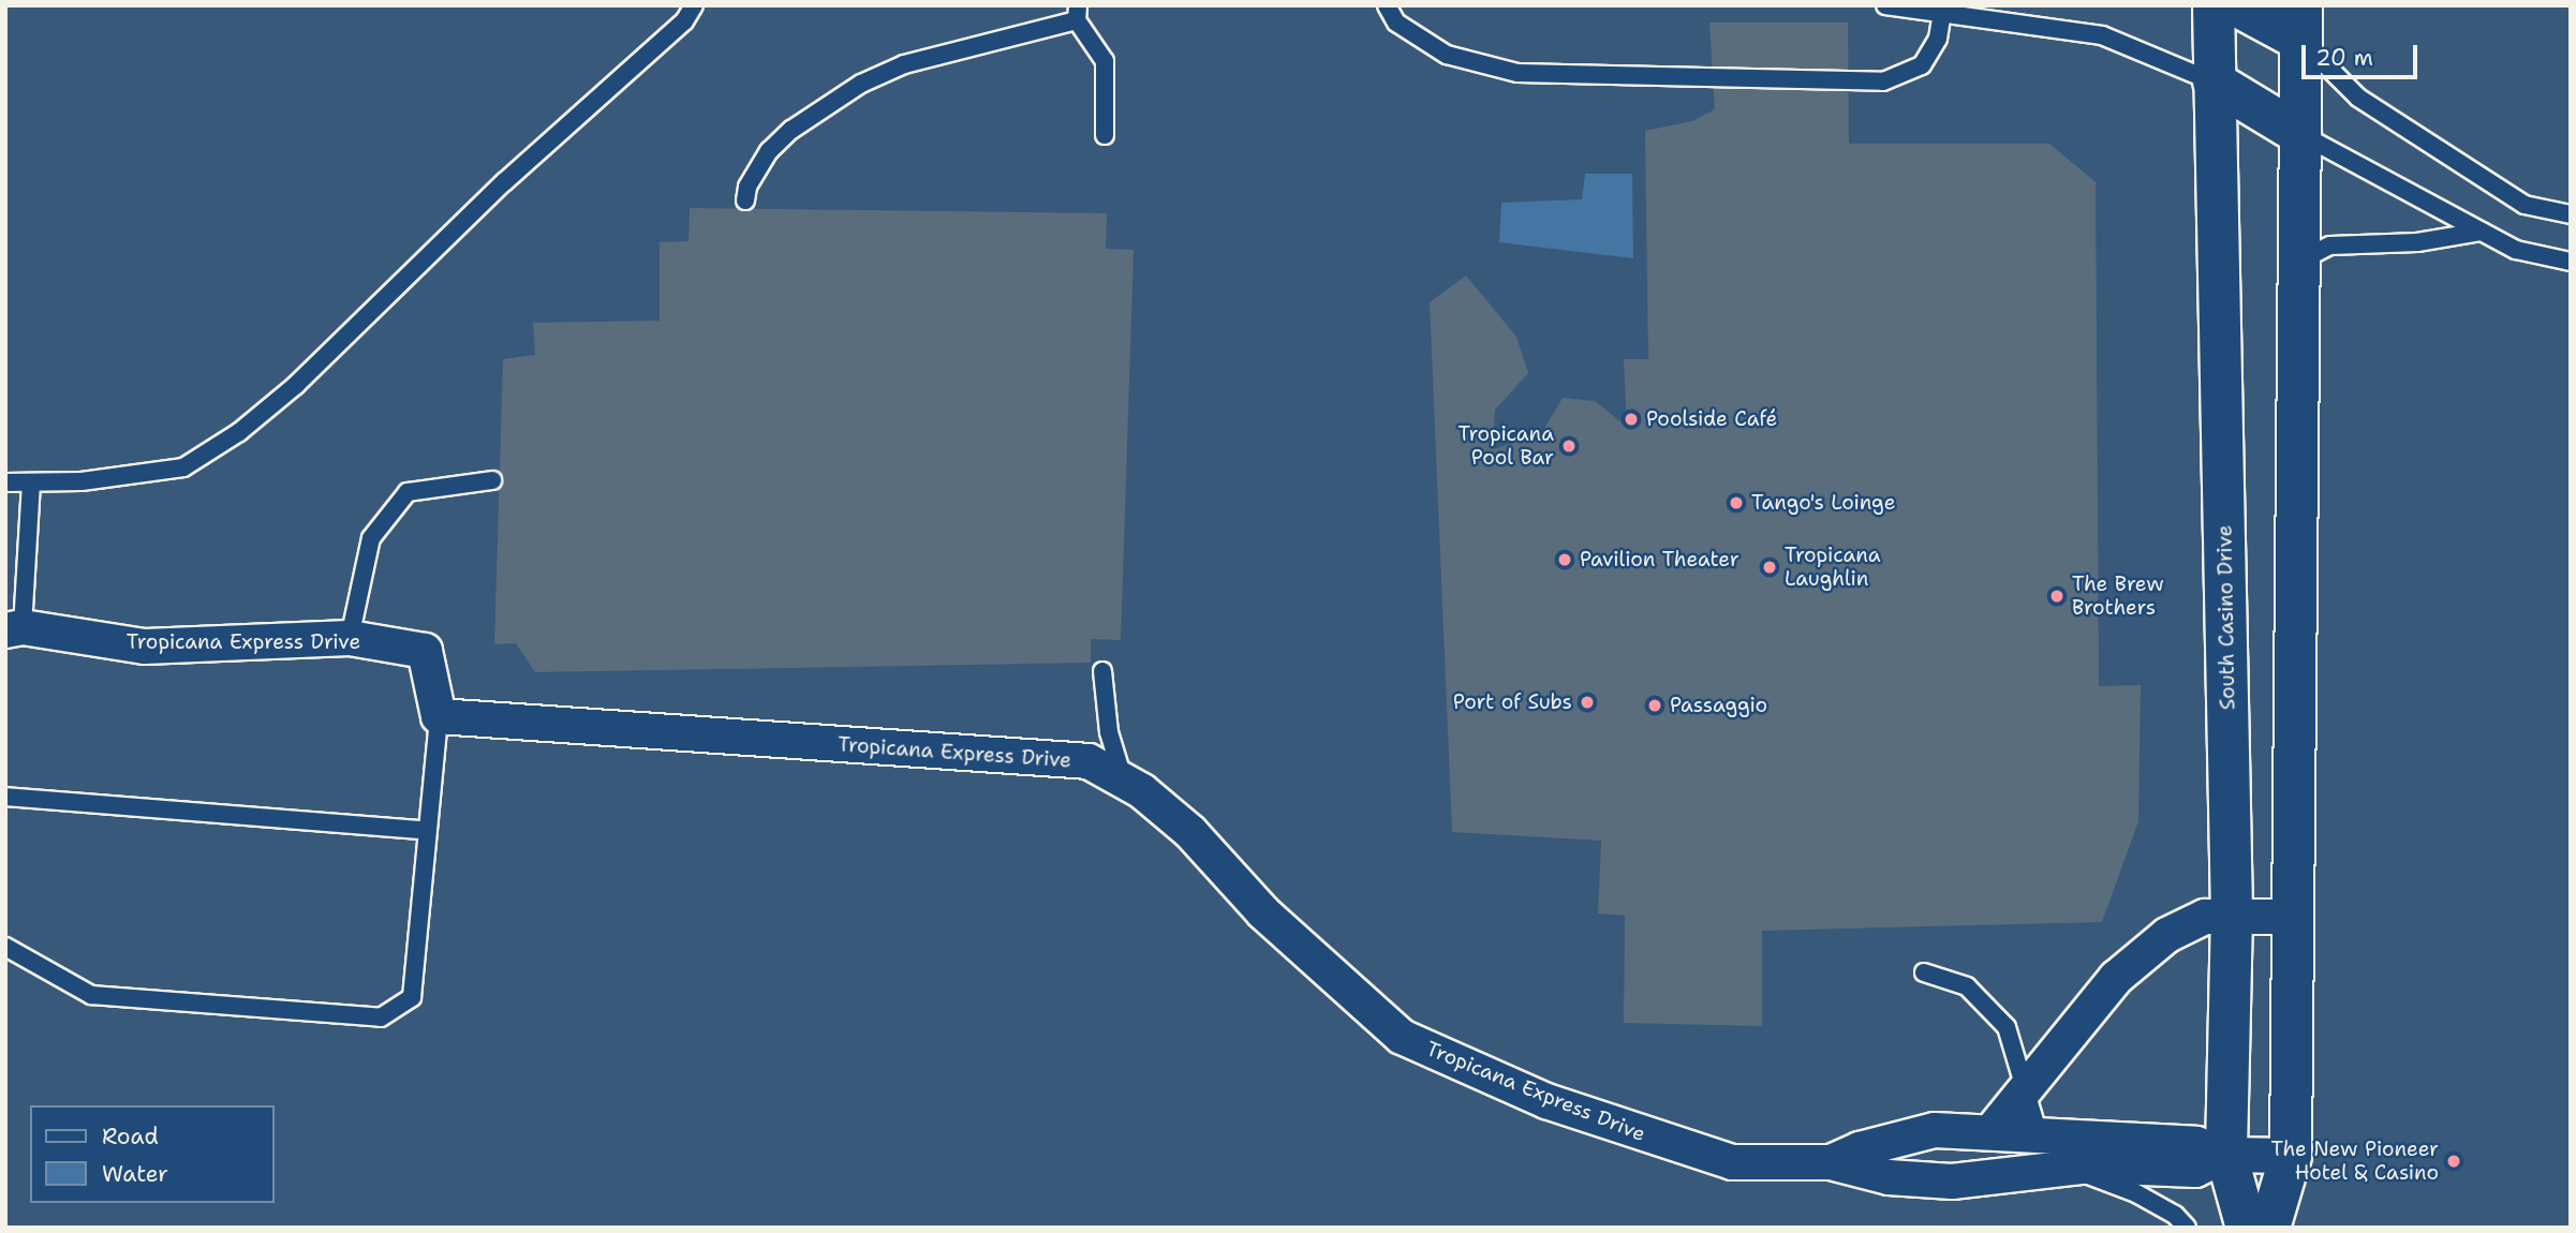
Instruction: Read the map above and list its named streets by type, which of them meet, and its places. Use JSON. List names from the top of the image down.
{
  "streets": {
    "main road": ["South Casino Drive"],
    "street": ["Tropicana Express Drive"]
  },
  "crossings": [
    ["South Casino Drive", "Tropicana Express Drive"]
  ],
  "places": [
    "Poolside Café",
    "Tropicana Pool Bar",
    "Tango's Loinge",
    "Pavilion Theater",
    "Tropicana Laughlin",
    "The Brew Brothers",
    "Port of Subs",
    "Passaggio",
    "The New Pioneer Hotel & Casino"
  ],
  "legend": ["Road", "Water"],
  "scale_bar": "20 m"
}
